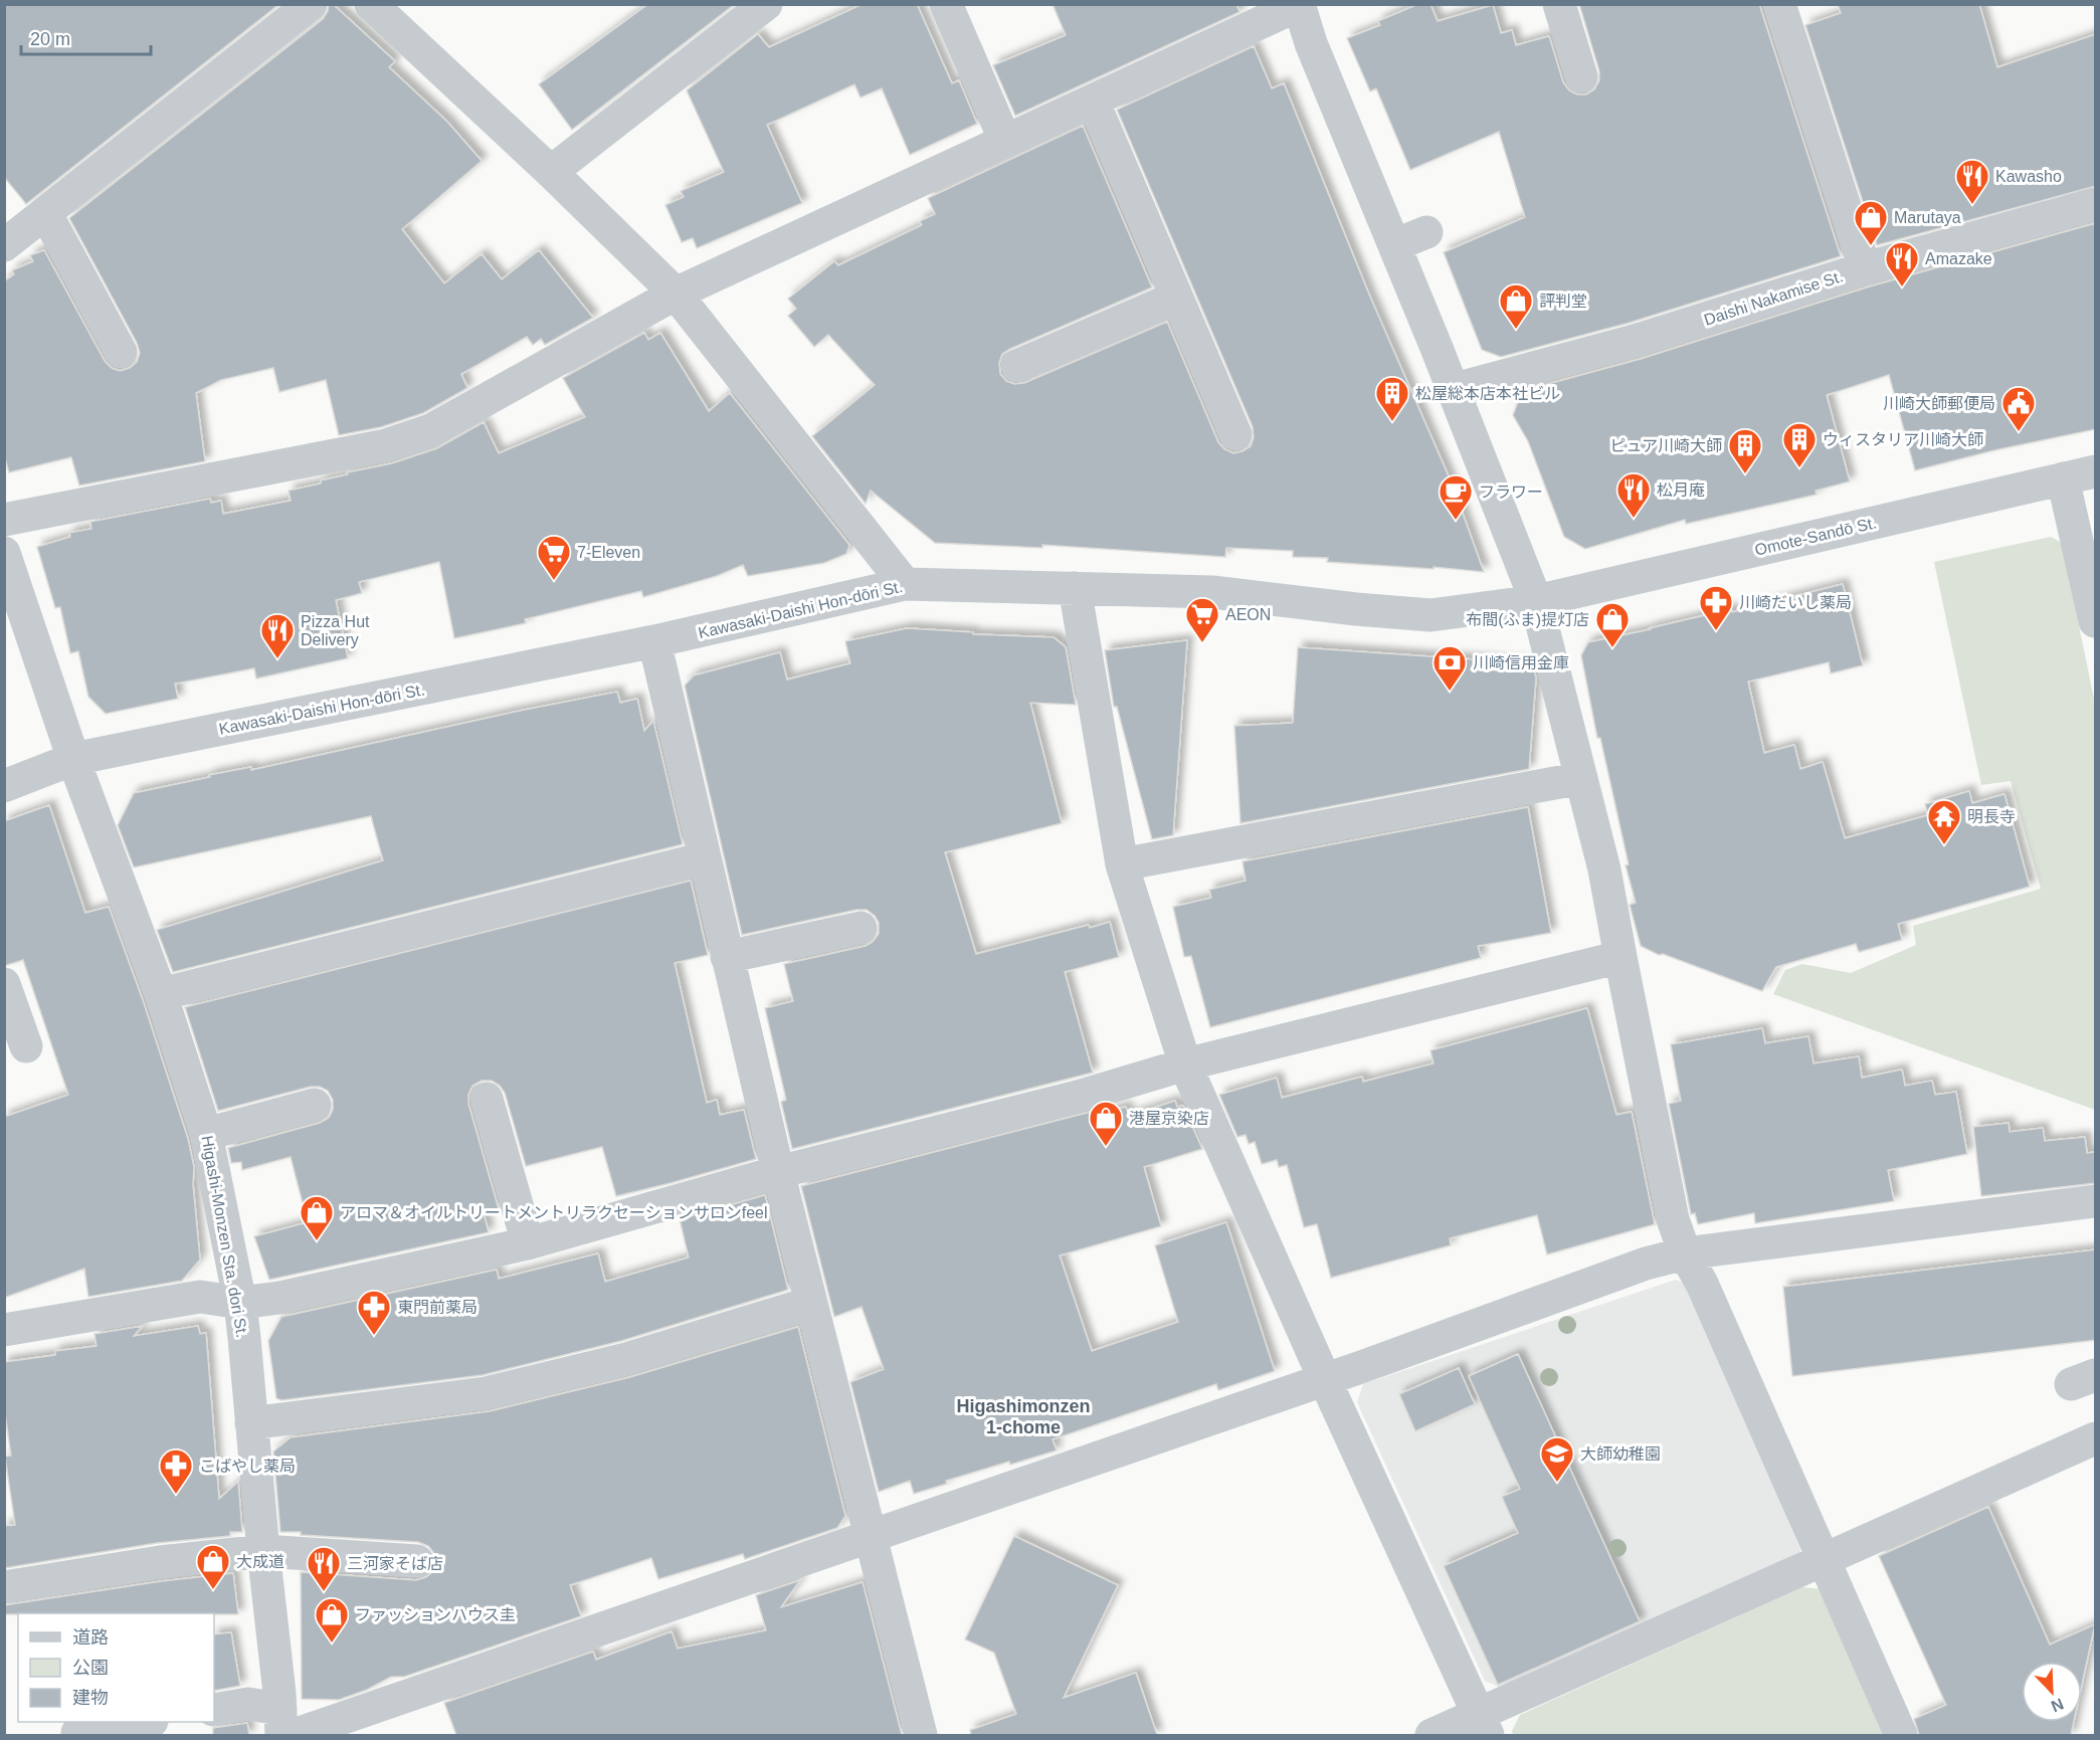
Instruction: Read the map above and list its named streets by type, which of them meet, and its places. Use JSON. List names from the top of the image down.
{
  "streets": {
    "street": [
      "Daishi Nakamise St.",
      "Omote-Sandō St.",
      "Kawasaki-Daishi Hon-dōri St.",
      "Higashi-Monzen Sta. dori St."
    ]
  },
  "crossings": [
    ["Omote-Sandō St.", "Kawasaki-Daishi Hon-dōri St."],
    ["Kawasaki-Daishi Hon-dōri St.", "Higashi-Monzen Sta. dori St."]
  ],
  "districts": ["Higashimonzen 1-chome"],
  "places": {
    "restaurant": [
      "Kawasho",
      "Amazake",
      "松月庵",
      "Pizza Hut Delivery",
      "三河家そば店"
    ],
    "shop": [
      "Marutaya",
      "評判堂",
      "布間(ふま)提灯店",
      "港屋京染店",
      "アロマ＆オイルトリートメントリラクセーションサロンfeel",
      "大成道",
      "ファッションハウス圭"
    ],
    "building": ["松屋総本店本社ビル", "ウィスタリア川崎大師", "ピュア川崎大師"],
    "public building": ["川崎大師郵便局"],
    "cafe": ["フラワー"],
    "supermarket": ["7-Eleven", "AEON"],
    "pharmacy": ["川崎だいし薬局", "東門前薬局", "こばやし薬局"],
    "bank": ["川崎信用金庫"],
    "temple": ["明長寺"],
    "school or university": ["大師幼稚園"]
  },
  "legend": ["道路", "公園", "建物"],
  "scale_bar": "20 m",
  "north": "bottom right"
}
